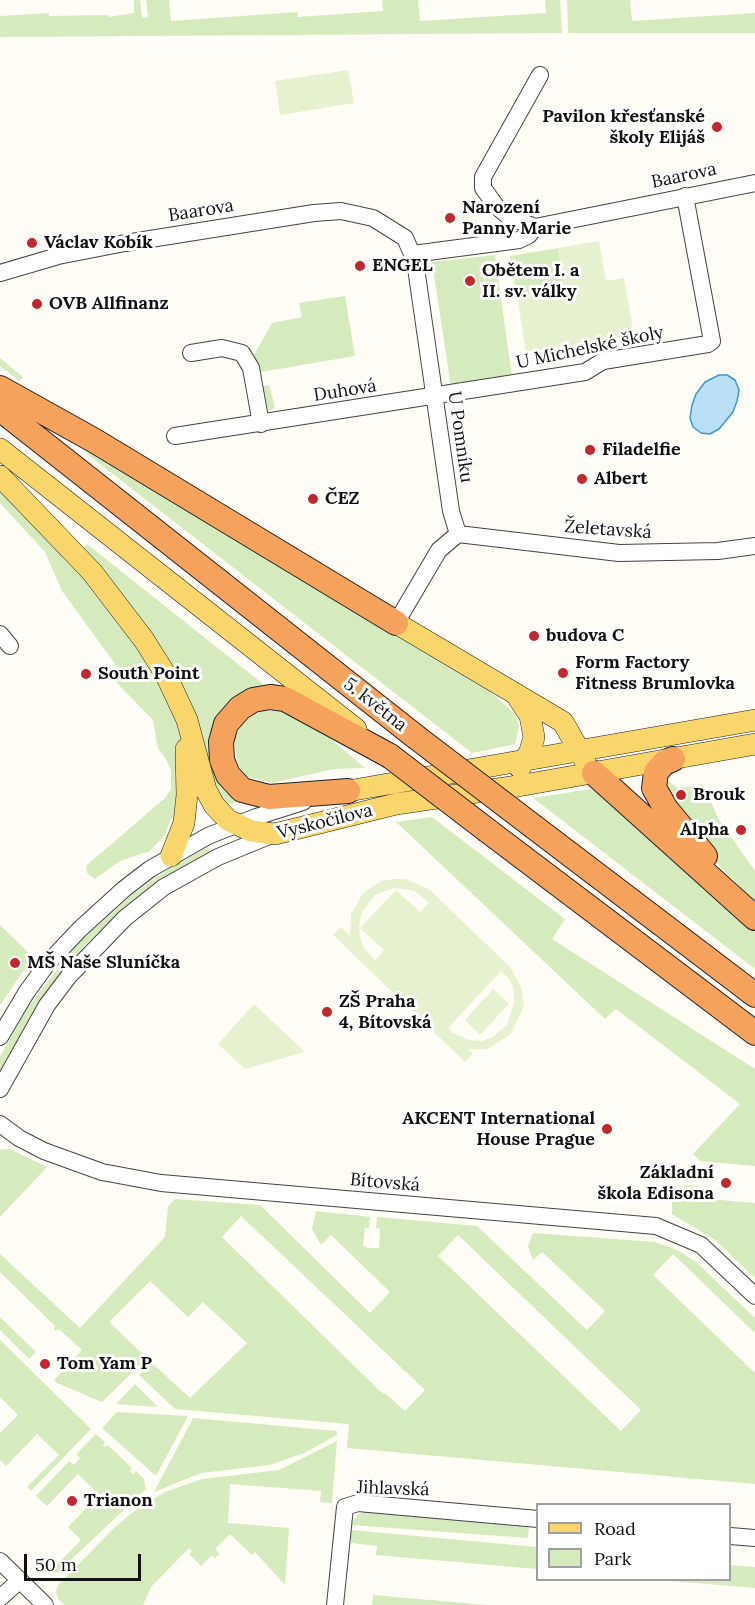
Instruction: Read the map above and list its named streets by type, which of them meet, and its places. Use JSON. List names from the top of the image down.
{
  "streets": {
    "highway": ["5. května"],
    "main road": ["Vyskočilova"],
    "street": [
      "Baarova",
      "U Michelské školy",
      "Duhová",
      "U Pomníku",
      "Želetavská",
      "Bítovská",
      "Jihlavská"
    ]
  },
  "crossings": [
    ["Baarova", "U Michelské školy"],
    ["Baarova", "U Pomníku"],
    ["U Michelské školy", "Duhová"],
    ["U Michelské školy", "U Pomníku"],
    ["Duhová", "U Pomníku"],
    ["U Pomníku", "Želetavská"]
  ],
  "places": [
    "Pavilon křesťanské školy Elijáš",
    "Narození Panny Marie",
    "Václav Kobík",
    "ENGEL",
    "Obětem I. a II. sv. války",
    "OVB Allfinanz",
    "Filadelfie",
    "Albert",
    "ČEZ",
    "budova C",
    "Form Factory Fitness Brumlovka",
    "South Point",
    "Brouk",
    "Alpha",
    "MŠ Naše Sluníčka",
    "ZŠ Praha 4, Bítovská",
    "AKCENT International House Prague",
    "Základní škola Edisona",
    "Tom Yam P",
    "Trianon"
  ],
  "legend": ["Road", "Park"],
  "scale_bar": "50 m"
}
